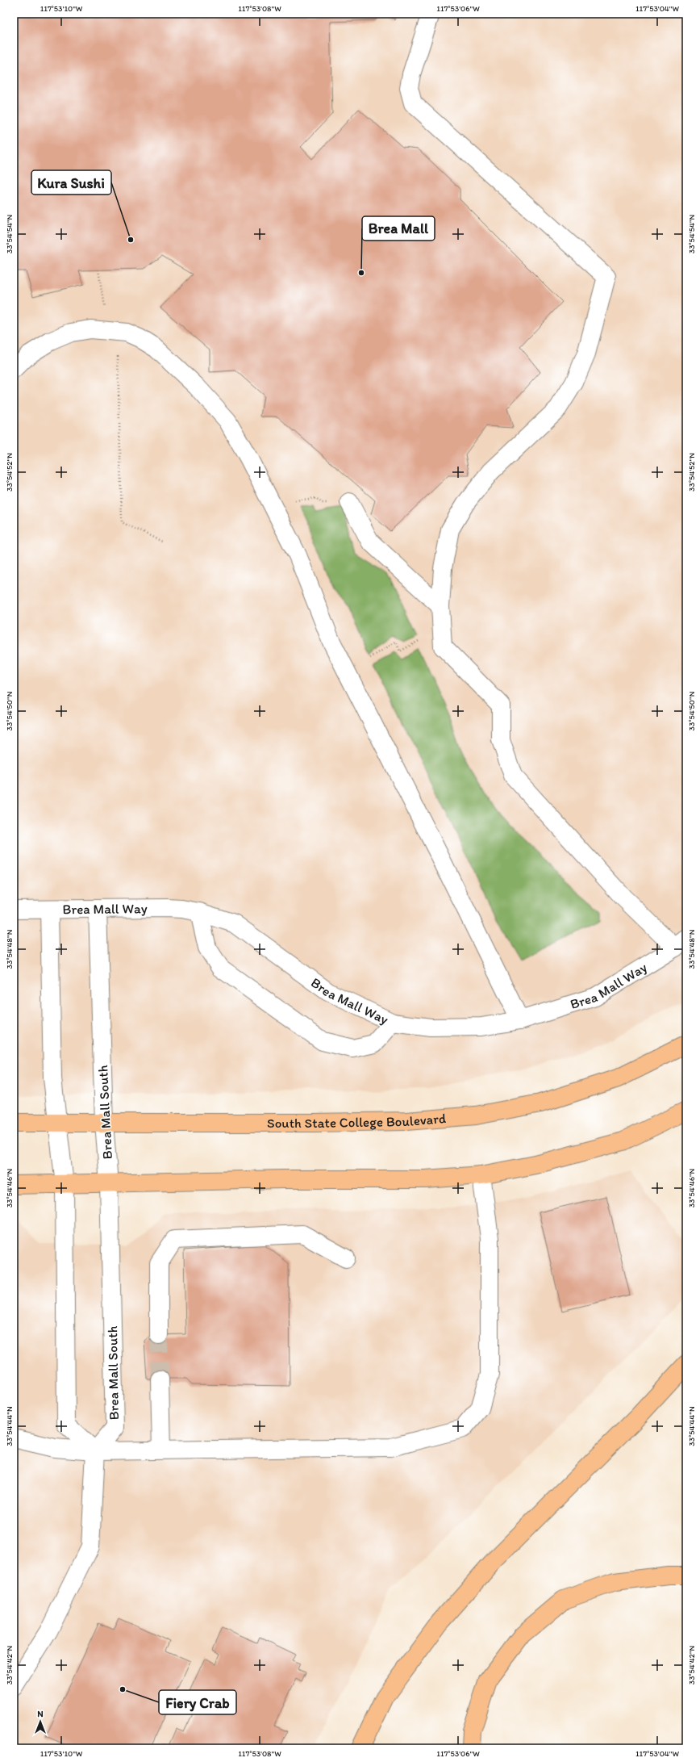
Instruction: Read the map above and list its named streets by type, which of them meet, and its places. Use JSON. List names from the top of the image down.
{
  "streets": {
    "main road": ["South State College Boulevard"],
    "lane": ["Brea Mall Way", "Brea Mall South"]
  },
  "crossings": [
    ["Brea Mall Way", "Brea Mall South"],
    ["Brea Mall South", "South State College Boulevard"]
  ],
  "places": ["Kura Sushi", "Brea Mall", "Fiery Crab"],
  "north": "top",
  "coordinates": [
    "117°53'10\"W",
    "117°53'08\"W",
    "117°53'06\"W",
    "117°53'04\"W",
    "33°54'54\"N",
    "33°54'52\"N",
    "33°54'50\"N",
    "33°54'48\"N",
    "33°54'46\"N",
    "33°54'44\"N",
    "33°54'42\"N"
  ]
}
